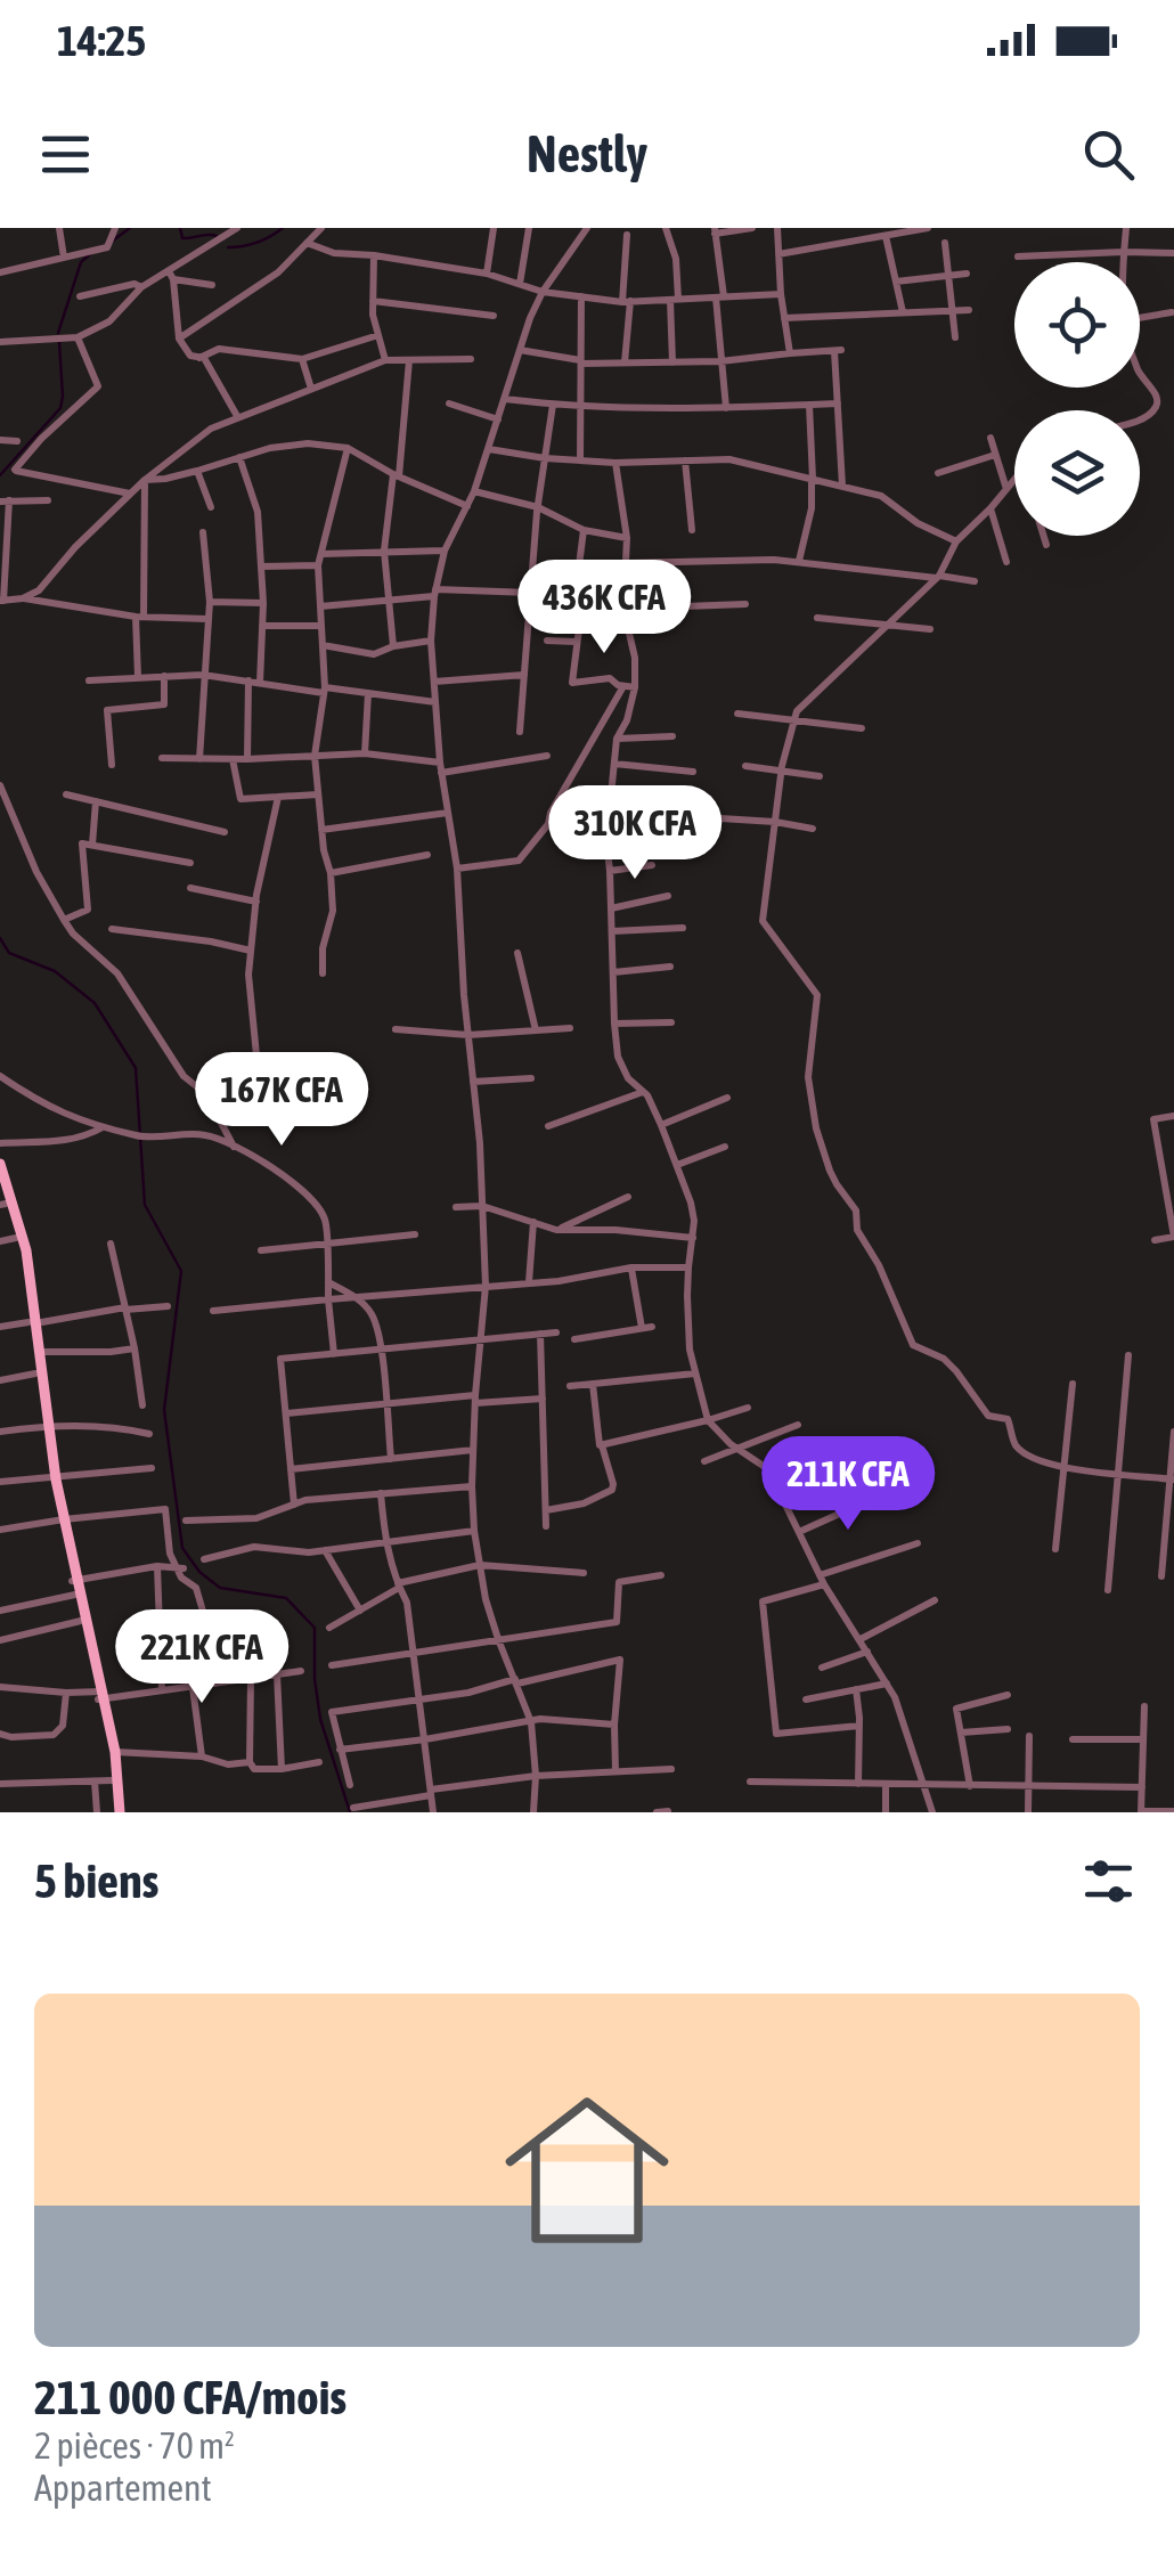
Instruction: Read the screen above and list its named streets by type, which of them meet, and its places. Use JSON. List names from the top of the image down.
{
  "page": {
    "status": "14:25",
    "header": "Nestly",
    "price": [
      "436K CFA",
      "310K CFA",
      "167K CFA",
      "211K CFA",
      "221K CFA"
    ],
    "heading": "5 biens",
    "list": [
      {
        "name": "211 000 CFA/mois",
        "note": "2 pièces · 70 m² · Appartement"
      }
    ]
  }
}
